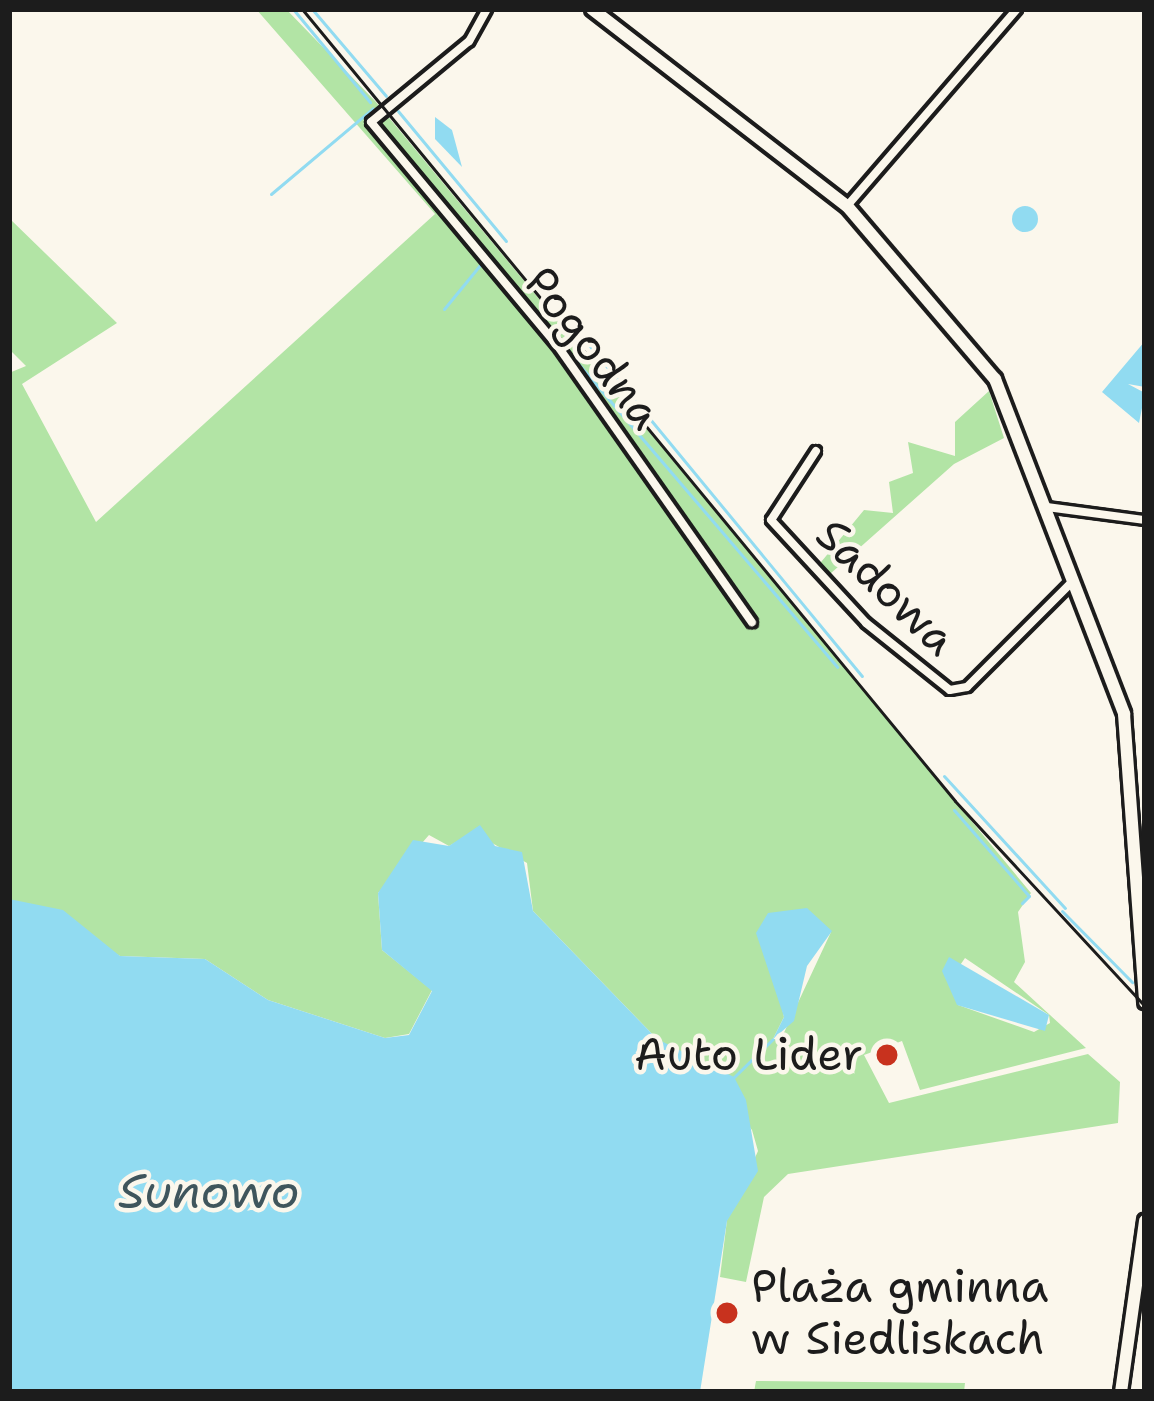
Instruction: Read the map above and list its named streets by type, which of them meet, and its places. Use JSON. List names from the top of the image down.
{
  "streets": {
    "street": ["Pogodna", "Sadowa"]
  },
  "water": ["Sunowo"],
  "places": ["Auto Lider", "Plaża gminna w Siedliskach"]
}
